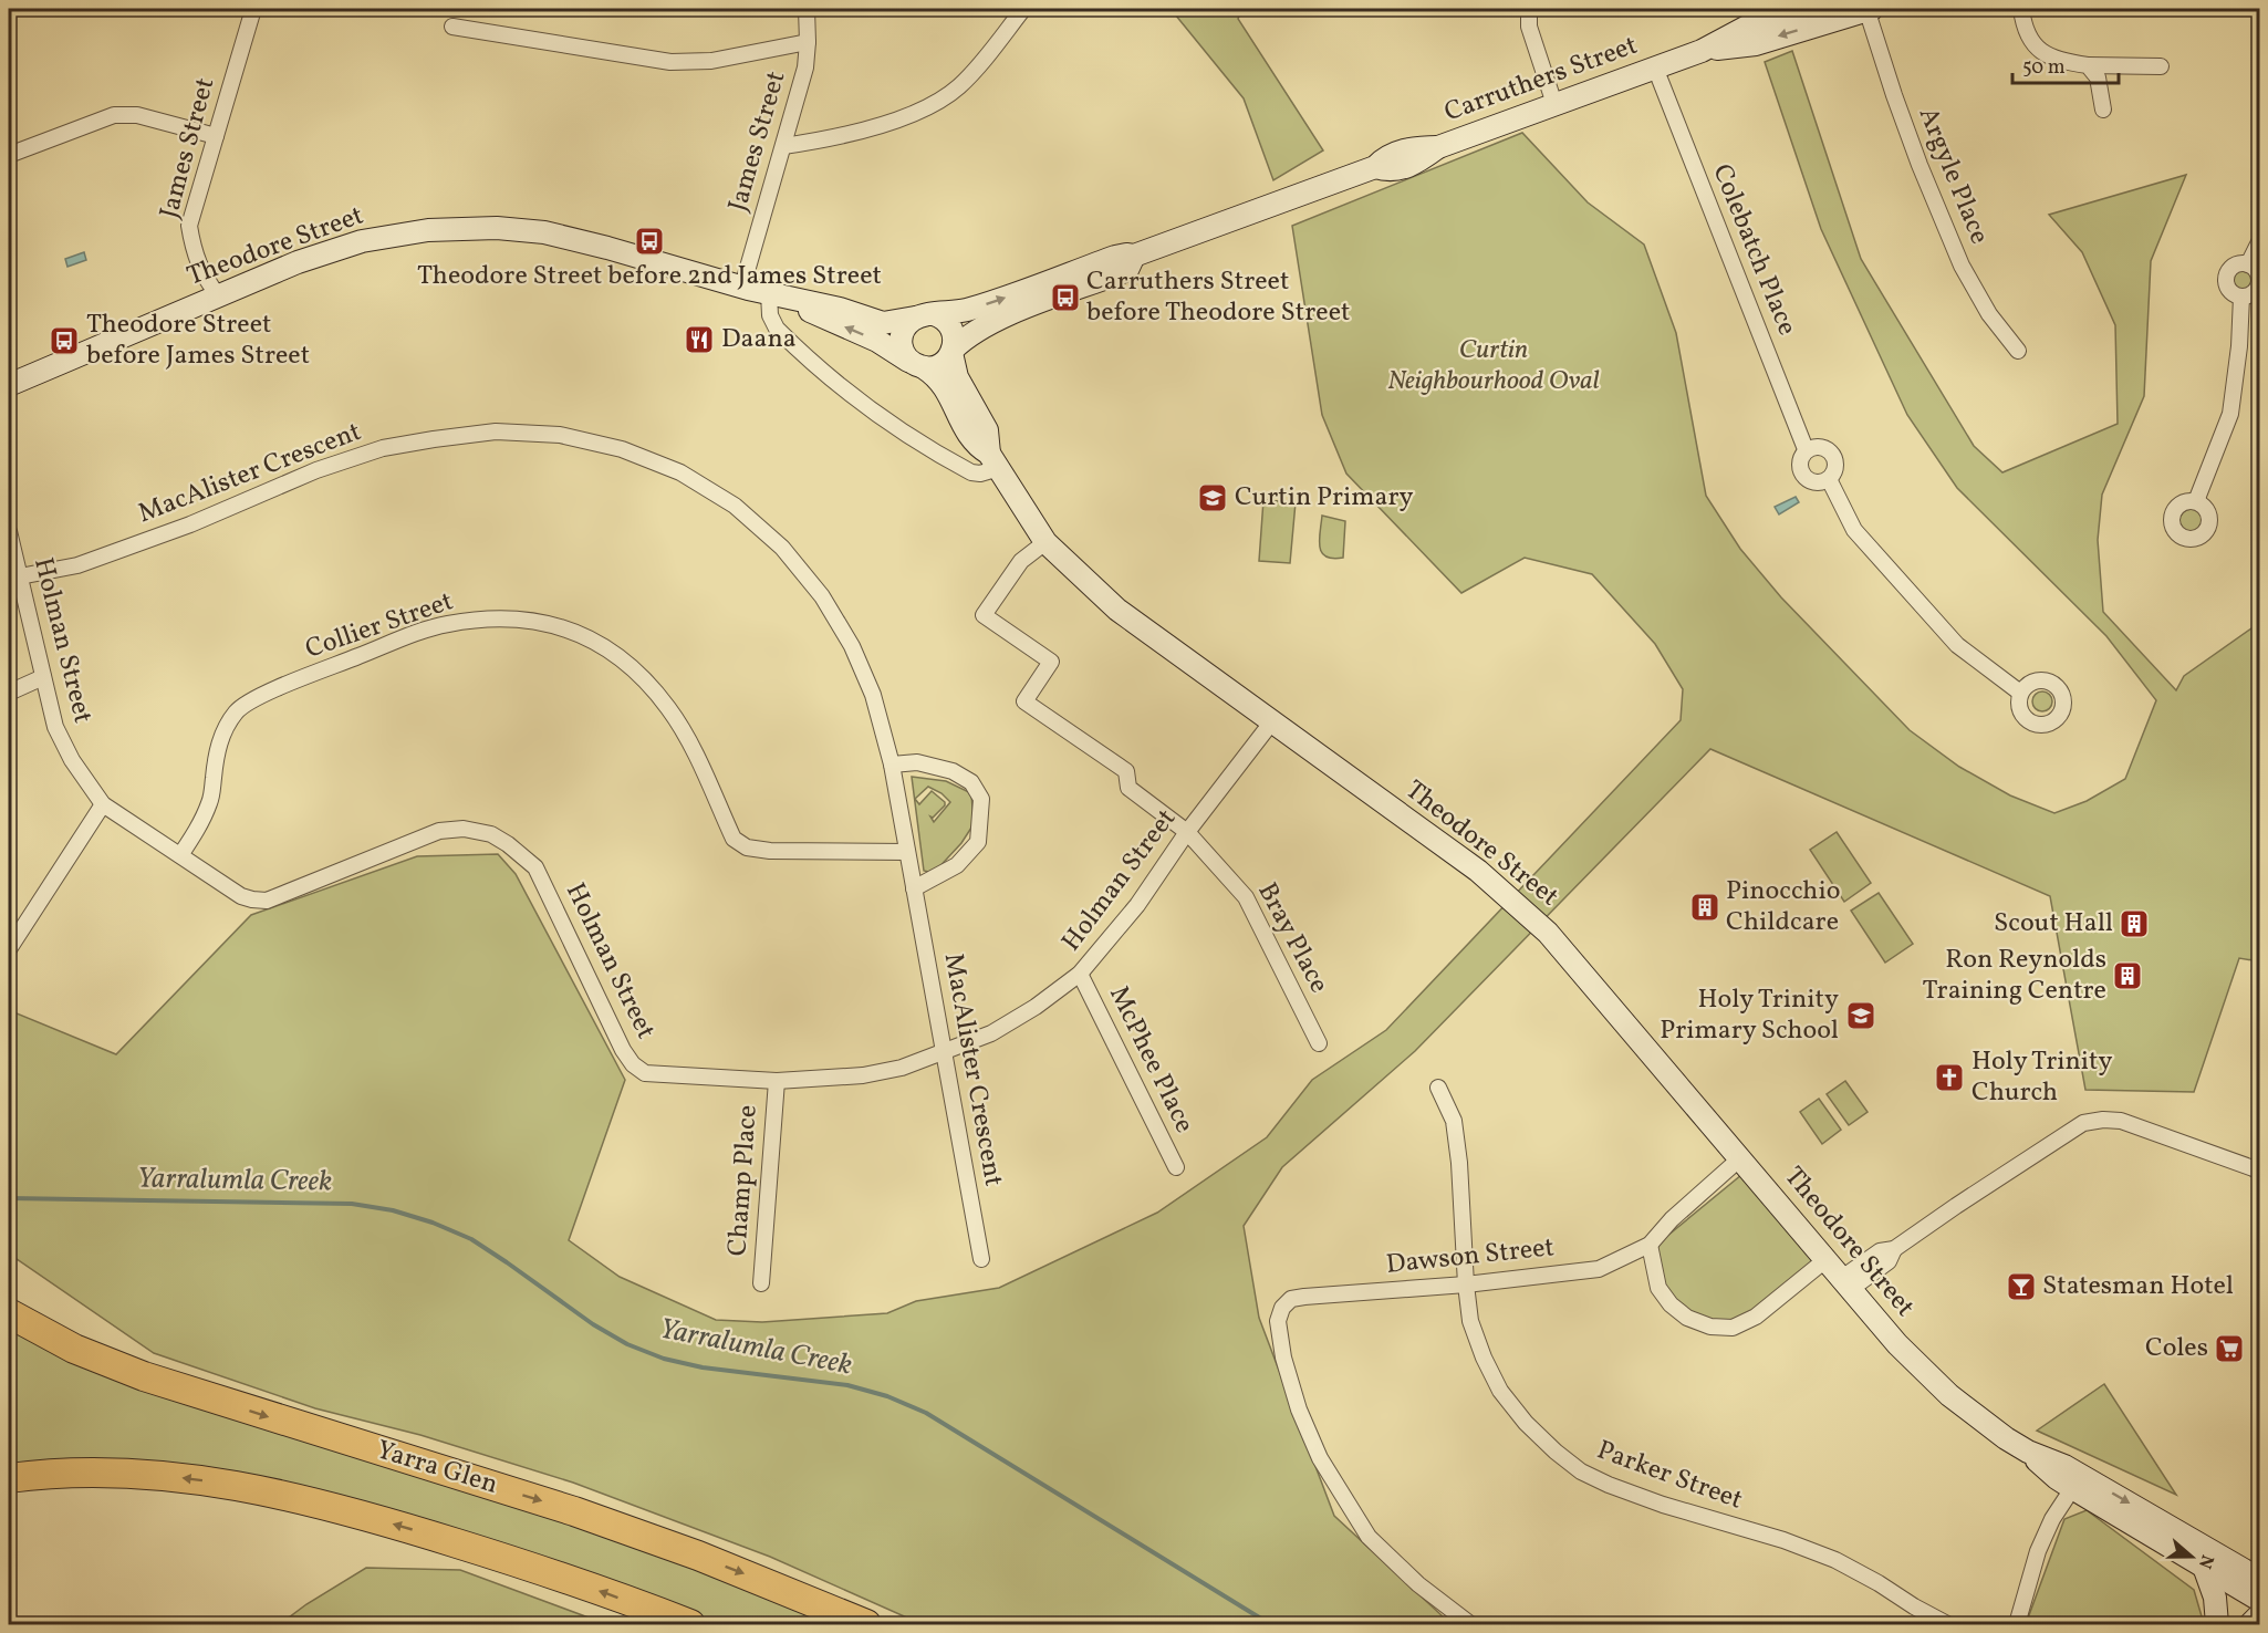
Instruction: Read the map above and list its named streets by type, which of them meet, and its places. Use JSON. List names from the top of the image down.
{
  "streets": {
    "highway": ["Yarra Glen"],
    "main road": ["Carruthers Street", "Theodore Street"],
    "street": [
      "James Street",
      "Argyle Place",
      "Colebatch Place",
      "MacAlister Crescent",
      "Collier Street",
      "Holman Street",
      "Bray Place",
      "McPhee Place",
      "Champ Place",
      "Dawson Street",
      "Parker Street"
    ]
  },
  "crossings": [
    ["Carruthers Street", "Argyle Place"],
    ["Carruthers Street", "Theodore Street"],
    ["Carruthers Street", "Colebatch Place"],
    ["James Street", "Theodore Street"],
    ["Theodore Street", "Holman Street"],
    ["Theodore Street", "Bray Place"],
    ["Theodore Street", "Dawson Street"],
    ["MacAlister Crescent", "Collier Street"],
    ["MacAlister Crescent", "Holman Street"],
    ["Collier Street", "Holman Street"],
    ["Holman Street", "Bray Place"],
    ["Holman Street", "McPhee Place"],
    ["Holman Street", "Champ Place"],
    ["Dawson Street", "Parker Street"]
  ],
  "water": ["Yarralumla Creek"],
  "parks": ["Curtin Neighbourhood Oval"],
  "places": {
    "bus stop": ["Theodore Street before 2nd James Street", "Carruthers Street before Theodore Street", "Theodore Street before James Street"],
    "restaurant": ["Daana"],
    "school or university": ["Curtin Primary", "Holy Trinity Primary School"],
    "building": ["Pinocchio Childcare", "Scout Hall", "Ron Reynolds Training Centre"],
    "church": ["Holy Trinity Church"],
    "bar": ["Statesman Hotel"],
    "supermarket": ["Coles"]
  },
  "scale_bar": "50 m",
  "north": "right"
}
